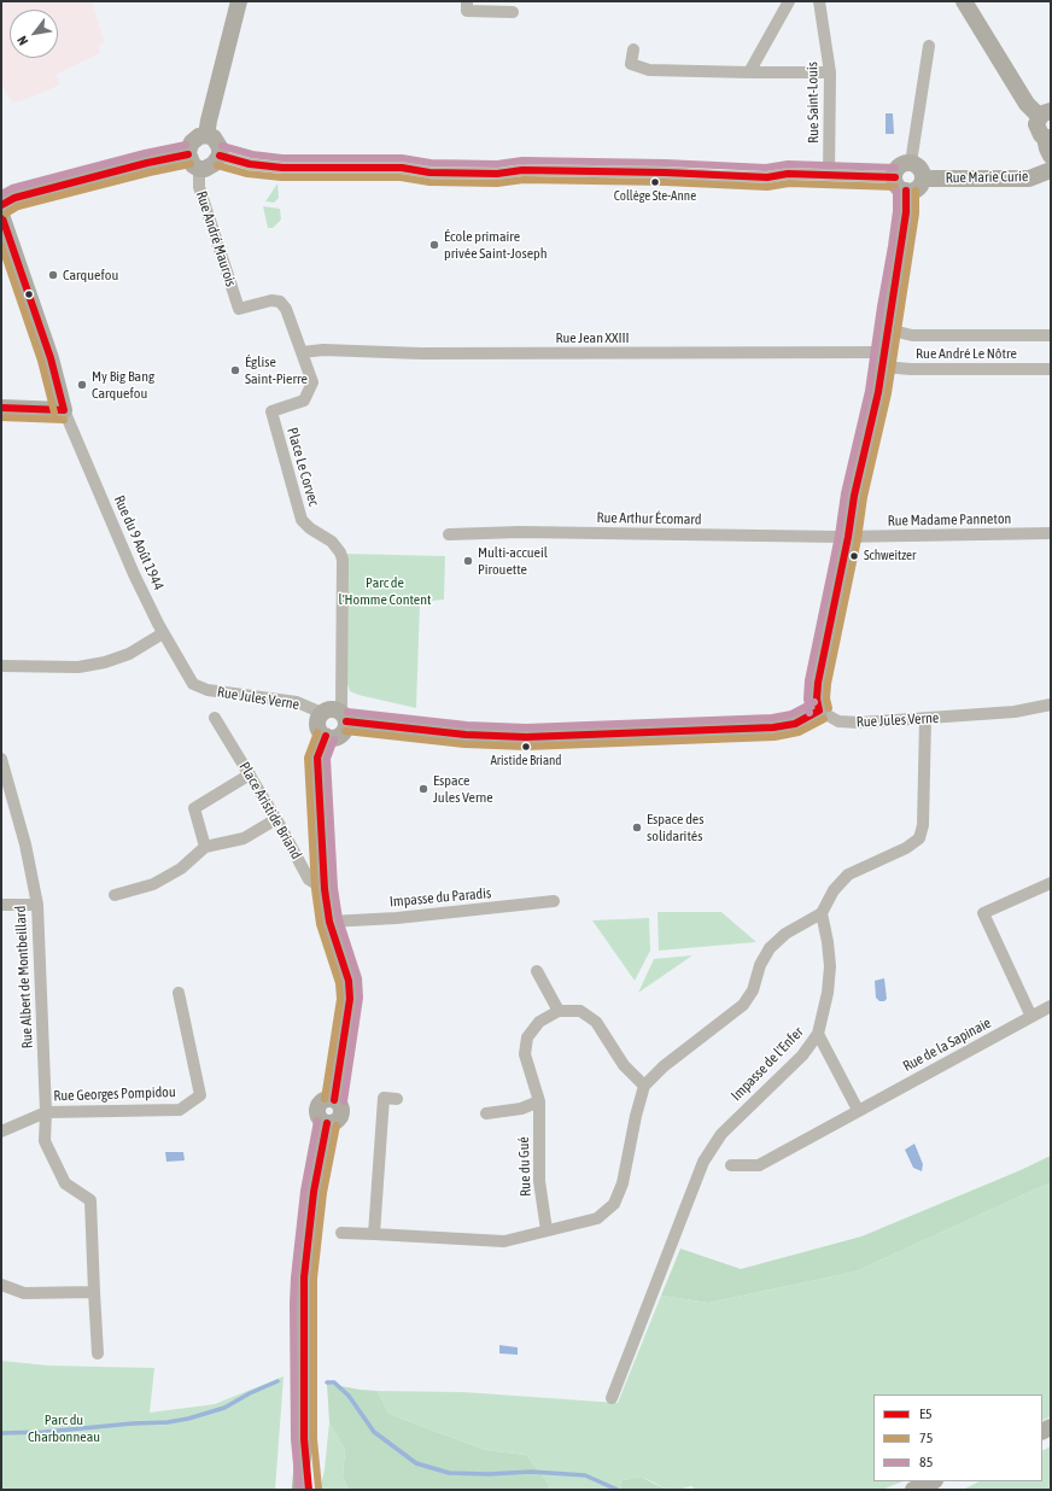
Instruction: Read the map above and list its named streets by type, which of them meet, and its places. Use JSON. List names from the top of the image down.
{
  "streets": {
    "street": [
      "Rue Saint-Louis",
      "Rue Marie Curie",
      "Rue André Maurois",
      "Rue Jean XXIII",
      "Rue André Le Nôtre",
      "Place Le Corvec",
      "Rue Arthur Écomard",
      "Rue Madame Panneton",
      "Rue du 9 Août 1944",
      "Rue Jules Verne",
      "Place Aristide Briand",
      "Impasse du Paradis",
      "Rue Albert de Montbeillard",
      "Rue de la Sapinaie",
      "Impasse de l'Enfer",
      "Rue Georges Pompidou",
      "Rue du Gué"
    ]
  },
  "crossings": [
    ["Rue André Maurois", "Rue Jean XXIII"],
    ["Rue André Maurois", "Place Le Corvec"],
    ["Rue Jean XXIII", "Rue André Le Nôtre"],
    ["Rue Jean XXIII", "Place Le Corvec"],
    ["Place Le Corvec", "Rue Jules Verne"],
    ["Place Le Corvec", "Place Aristide Briand"],
    ["Rue Arthur Écomard", "Rue Madame Panneton"],
    ["Rue du 9 Août 1944", "Rue Jules Verne"],
    ["Rue Jules Verne", "Place Aristide Briand"],
    ["Rue Albert de Montbeillard", "Rue Georges Pompidou"]
  ],
  "parks": ["Parc de l'Homme Content", "Parc du Charbonneau"],
  "places": [
    "Collège Ste-Anne",
    "École primaire privée Saint-Joseph",
    "Carquefou",
    "Église Saint-Pierre",
    "My Big Bang Carquefou",
    "Schweitzer",
    "Multi-accueil Pirouette",
    "Aristide Briand",
    "Espace Jules Verne",
    "Espace des solidarités"
  ],
  "lines": ["transit line 85", "transit line E5", "transit line 75"],
  "legend": ["E5", "75", "85"],
  "north": "bottom left"
}
